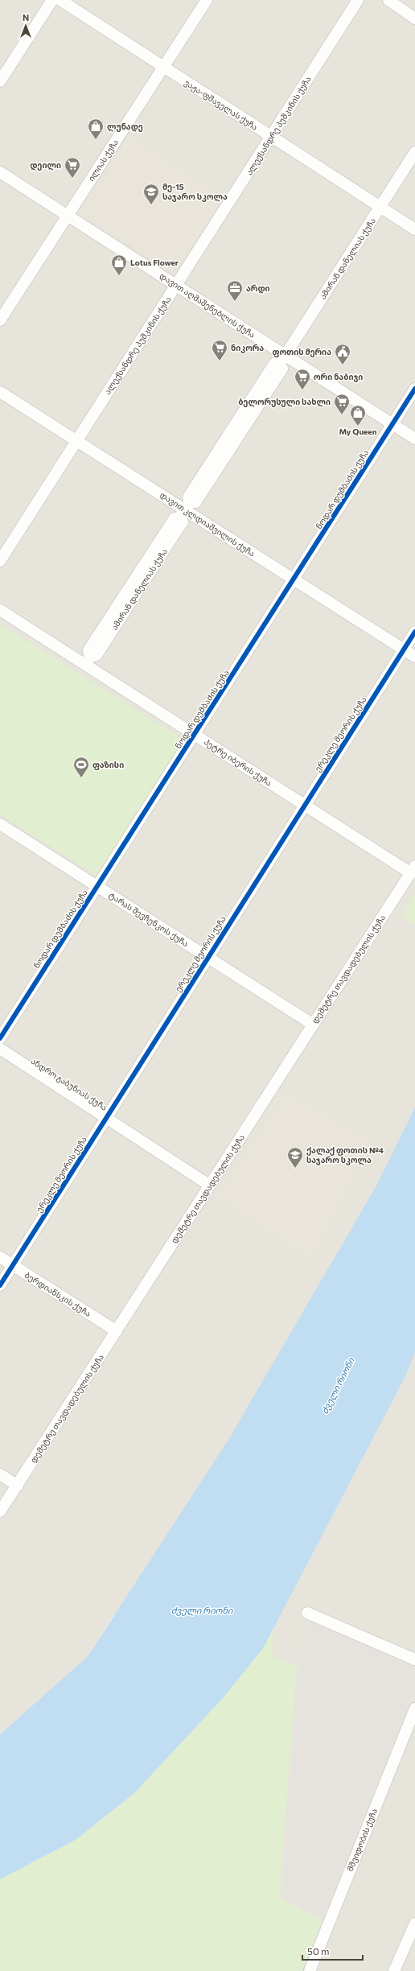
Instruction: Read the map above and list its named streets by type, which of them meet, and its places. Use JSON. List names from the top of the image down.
{
  "streets": {
    "street": [
      "ვაჟა-ფშაველას ქუჩა",
      "ალექსანდრე პუშკინის ქუჩა",
      "ილიას ქუჩა",
      "ამირან დანელიას ქუჩა",
      "დავით აღმაშენებლის ქუჩა",
      "ნოდარ დუმბაძის ქუჩა",
      "დავით კლდიაშვილის ქუჩა",
      "ერეკლე მეორის ქუჩა",
      "პეტრე იბერის ქუჩა",
      "ტარას შევჩენკოს ქუჩა",
      "დემეტრე თავდადებულის ქუჩა",
      "ანდრო გაბუნიას ქუჩა",
      "ბერდიანსკის ქუჩა",
      "მშვიდობის ქუჩა"
    ]
  },
  "crossings": [
    ["ვაჟა-ფშაველას ქუჩა", "ალექსანდრე პუშკინის ქუჩა"],
    ["ვაჟა-ფშაველას ქუჩა", "ილიას ქუჩა"],
    ["ვაჟა-ფშაველას ქუჩა", "ამირან დანელიას ქუჩა"],
    ["ალექსანდრე პუშკინის ქუჩა", "დავით აღმაშენებლის ქუჩა"],
    ["ალექსანდრე პუშკინის ქუჩა", "დავით კლდიაშვილის ქუჩა"],
    ["ილიას ქუჩა", "დავით აღმაშენებლის ქუჩა"],
    ["ამირან დანელიას ქუჩა", "დავით აღმაშენებლის ქუჩა"],
    ["ამირან დანელიას ქუჩა", "დავით კლდიაშვილის ქუჩა"],
    ["ამირან დანელიას ქუჩა", "პეტრე იბერის ქუჩა"],
    ["დავით აღმაშენებლის ქუჩა", "ნოდარ დუმბაძის ქუჩა"],
    ["ნოდარ დუმბაძის ქუჩა", "დავით კლდიაშვილის ქუჩა"],
    ["ნოდარ დუმბაძის ქუჩა", "პეტრე იბერის ქუჩა"],
    ["ნოდარ დუმბაძის ქუჩა", "ტარას შევჩენკოს ქუჩა"],
    ["დავით კლდიაშვილის ქუჩა", "ერეკლე მეორის ქუჩა"],
    ["ერეკლე მეორის ქუჩა", "პეტრე იბერის ქუჩა"],
    ["ერეკლე მეორის ქუჩა", "ტარას შევჩენკოს ქუჩა"],
    ["ერეკლე მეორის ქუჩა", "ანდრო გაბუნიას ქუჩა"],
    ["ერეკლე მეორის ქუჩა", "ბერდიანსკის ქუჩა"],
    ["პეტრე იბერის ქუჩა", "დემეტრე თავდადებულის ქუჩა"],
    ["ტარას შევჩენკოს ქუჩა", "დემეტრე თავდადებულის ქუჩა"],
    ["დემეტრე თავდადებულის ქუჩა", "ანდრო გაბუნიას ქუჩა"],
    ["დემეტრე თავდადებულის ქუჩა", "ბერდიანსკის ქუჩა"]
  ],
  "water": ["ძველი რიონი"],
  "places": {
    "shop": ["ლუნადე", "Lotus Flower", "My Queen"],
    "supermarket": [
      "დეილი",
      "ნიკორა",
      "ორი ნაბიჯი",
      "ბელორუსული სახლი"
    ],
    "school or university": ["მე-15 საჯარო სკოლა", "ქალაქ ფოთის №4 საჯარო სკოლა"],
    "office": ["არდი"],
    "public building": ["ფოთის მერია"],
    "sports": ["ფაზისი"]
  },
  "scale_bar": "50 m",
  "north": "top"
}
